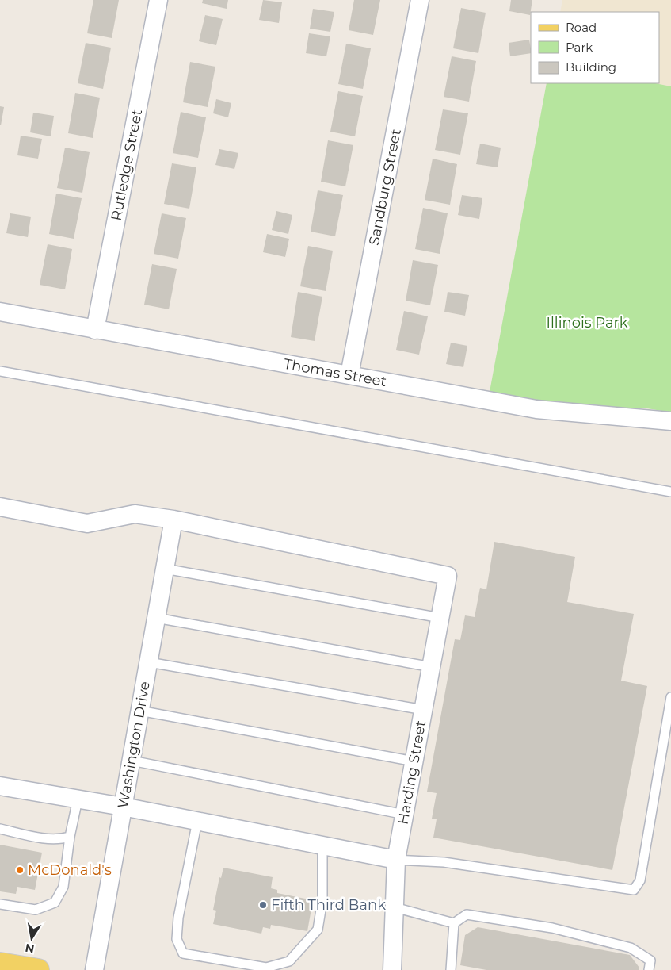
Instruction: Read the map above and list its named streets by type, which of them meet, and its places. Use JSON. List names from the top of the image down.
{
  "streets": {
    "street": [
      "Rutledge Street",
      "Sandburg Street",
      "Thomas Street",
      "Washington Drive",
      "Harding Street"
    ]
  },
  "crossings": [
    ["Rutledge Street", "Thomas Street"],
    ["Sandburg Street", "Thomas Street"],
    ["Washington Drive", "Harding Street"]
  ],
  "parks": ["Illinois Park"],
  "places": ["McDonald's", "Fifth Third Bank"],
  "legend": ["Road", "Park", "Building"],
  "north": "bottom"
}
